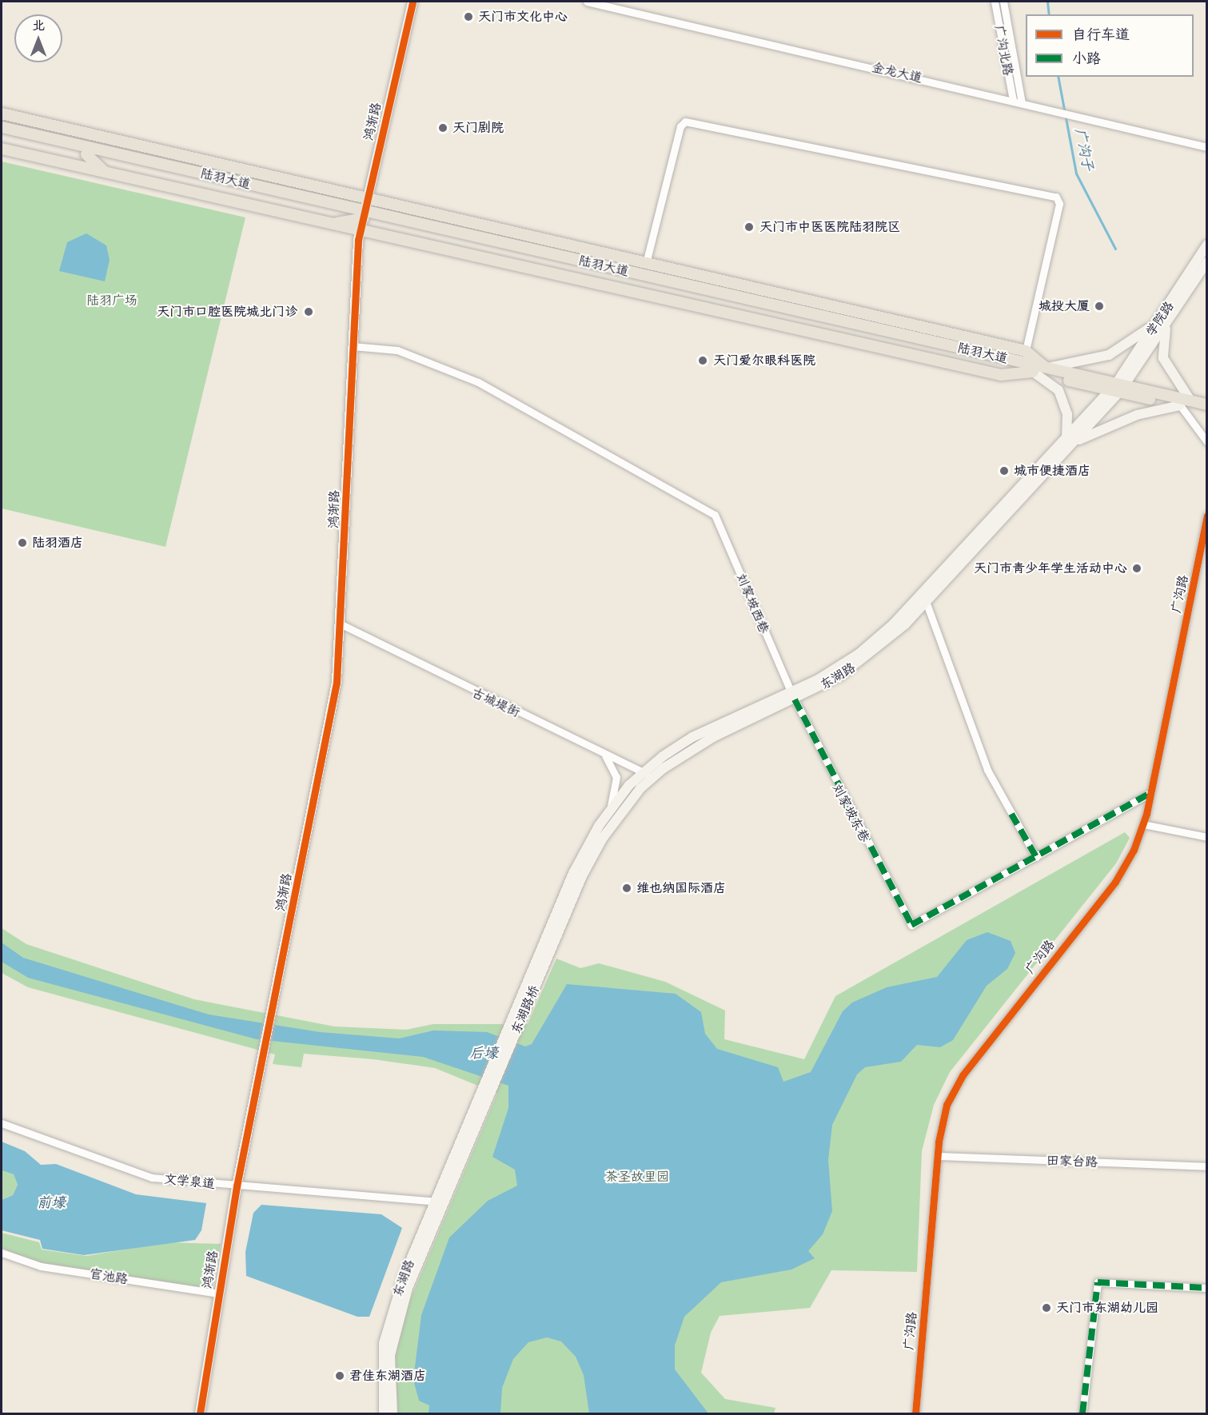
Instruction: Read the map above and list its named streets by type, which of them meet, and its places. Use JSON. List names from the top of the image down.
{
  "streets": {
    "main road": [
      "鸿渐路",
      "陆羽大道",
      "学院路",
      "东湖路",
      "东湖路桥"
    ],
    "street": [
      "广沟北路",
      "金龙大道",
      "广沟路",
      "刘家坡西巷",
      "古城堤街",
      "刘家坡东巷",
      "田家台路",
      "文学泉道",
      "官池路"
    ]
  },
  "crossings": [
    ["广沟北路", "金龙大道"],
    ["鸿渐路", "陆羽大道"],
    ["鸿渐路", "刘家坡西巷"],
    ["鸿渐路", "古城堤街"],
    ["鸿渐路", "文学泉道"],
    ["鸿渐路", "官池路"],
    ["陆羽大道", "学院路"],
    ["陆羽大道", "东湖路"],
    ["学院路", "东湖路"],
    ["广沟路", "田家台路"],
    ["刘家坡西巷", "东湖路"],
    ["刘家坡西巷", "刘家坡东巷"],
    ["东湖路", "古城堤街"],
    ["东湖路", "刘家坡东巷"],
    ["东湖路", "东湖路桥"],
    ["东湖路", "文学泉道"]
  ],
  "water": ["广沟子", "后壕", "前壕"],
  "parks": ["陆羽广场", "茶圣故里园"],
  "places": [
    "天门市文化中心",
    "天门剧院",
    "天门市中医医院陆羽院区",
    "城投大厦",
    "天门市口腔医院城北门诊",
    "天门爱尔眼科医院",
    "城市便捷酒店",
    "陆羽酒店",
    "天门市青少年学生活动中心",
    "维也纳国际酒店",
    "天门市东湖幼儿园",
    "君佳东湖酒店"
  ],
  "legend": ["自行车道", "小路"],
  "north": "top"
}
